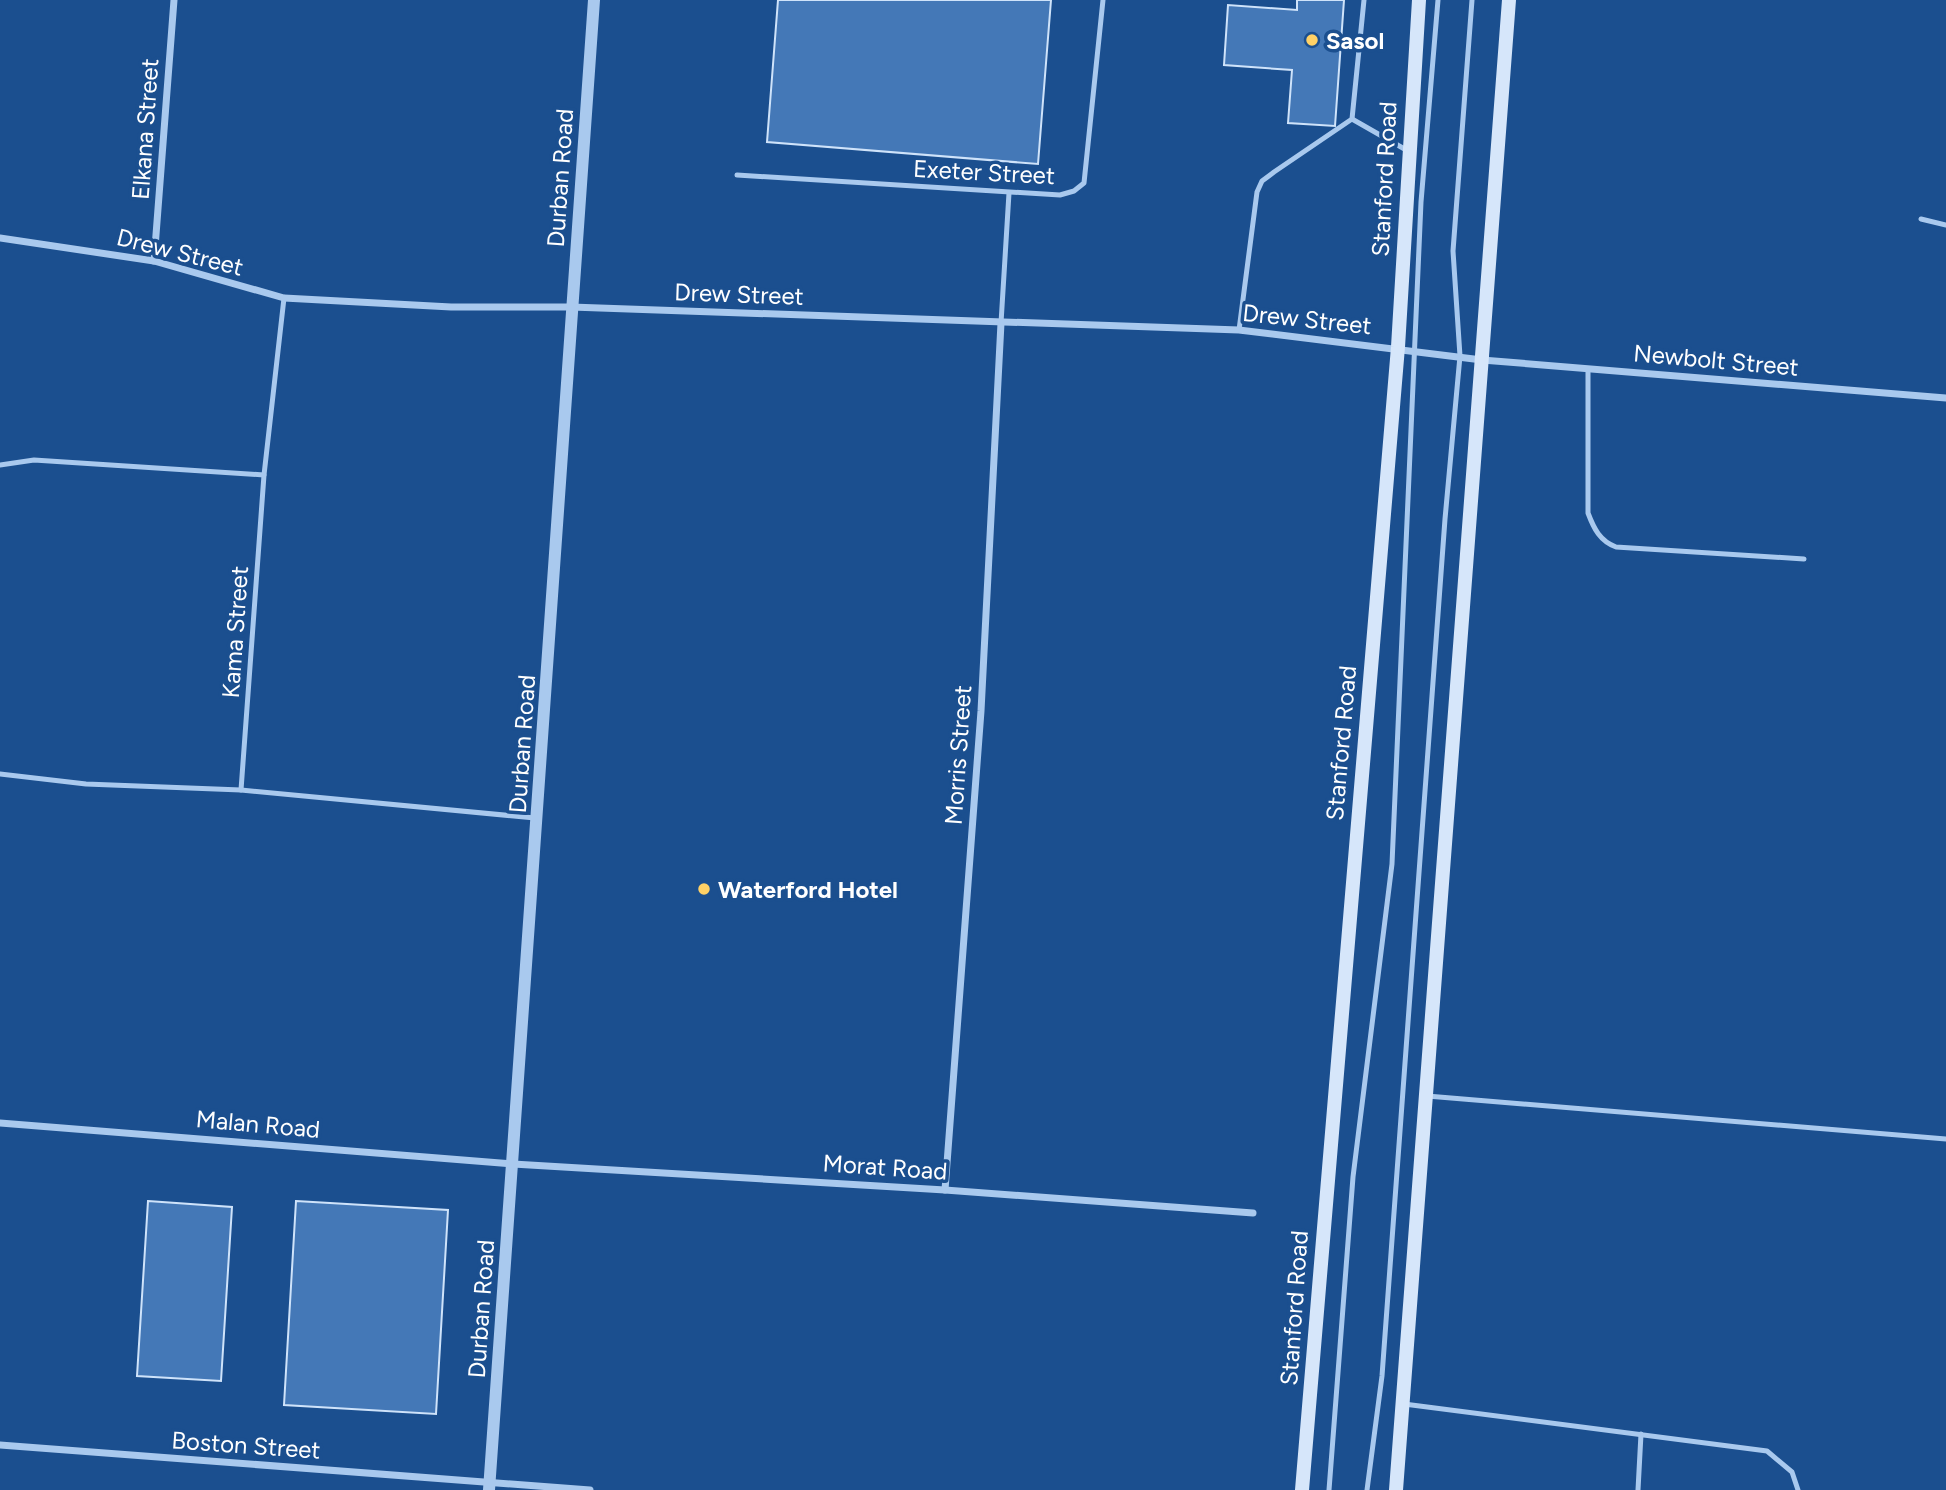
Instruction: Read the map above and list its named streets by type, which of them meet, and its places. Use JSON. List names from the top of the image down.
{
  "streets": {
    "main road": ["Stanford Road"],
    "street": [
      "Elkana Street",
      "Durban Road",
      "Drew Street",
      "Newbolt Street",
      "Morris Street",
      "Malan Road",
      "Morat Road",
      "Boston Street"
    ],
    "lane": ["Exeter Street", "Kama Street"]
  },
  "crossings": [
    ["Elkana Street", "Drew Street"],
    ["Durban Road", "Drew Street"],
    ["Durban Road", "Malan Road"],
    ["Durban Road", "Morat Road"],
    ["Durban Road", "Boston Street"],
    ["Stanford Road", "Drew Street"],
    ["Drew Street", "Newbolt Street"],
    ["Drew Street", "Kama Street"],
    ["Drew Street", "Morris Street"],
    ["Morris Street", "Morat Road"],
    ["Malan Road", "Morat Road"]
  ],
  "places": ["Sasol", "Waterford Hotel"]
}
